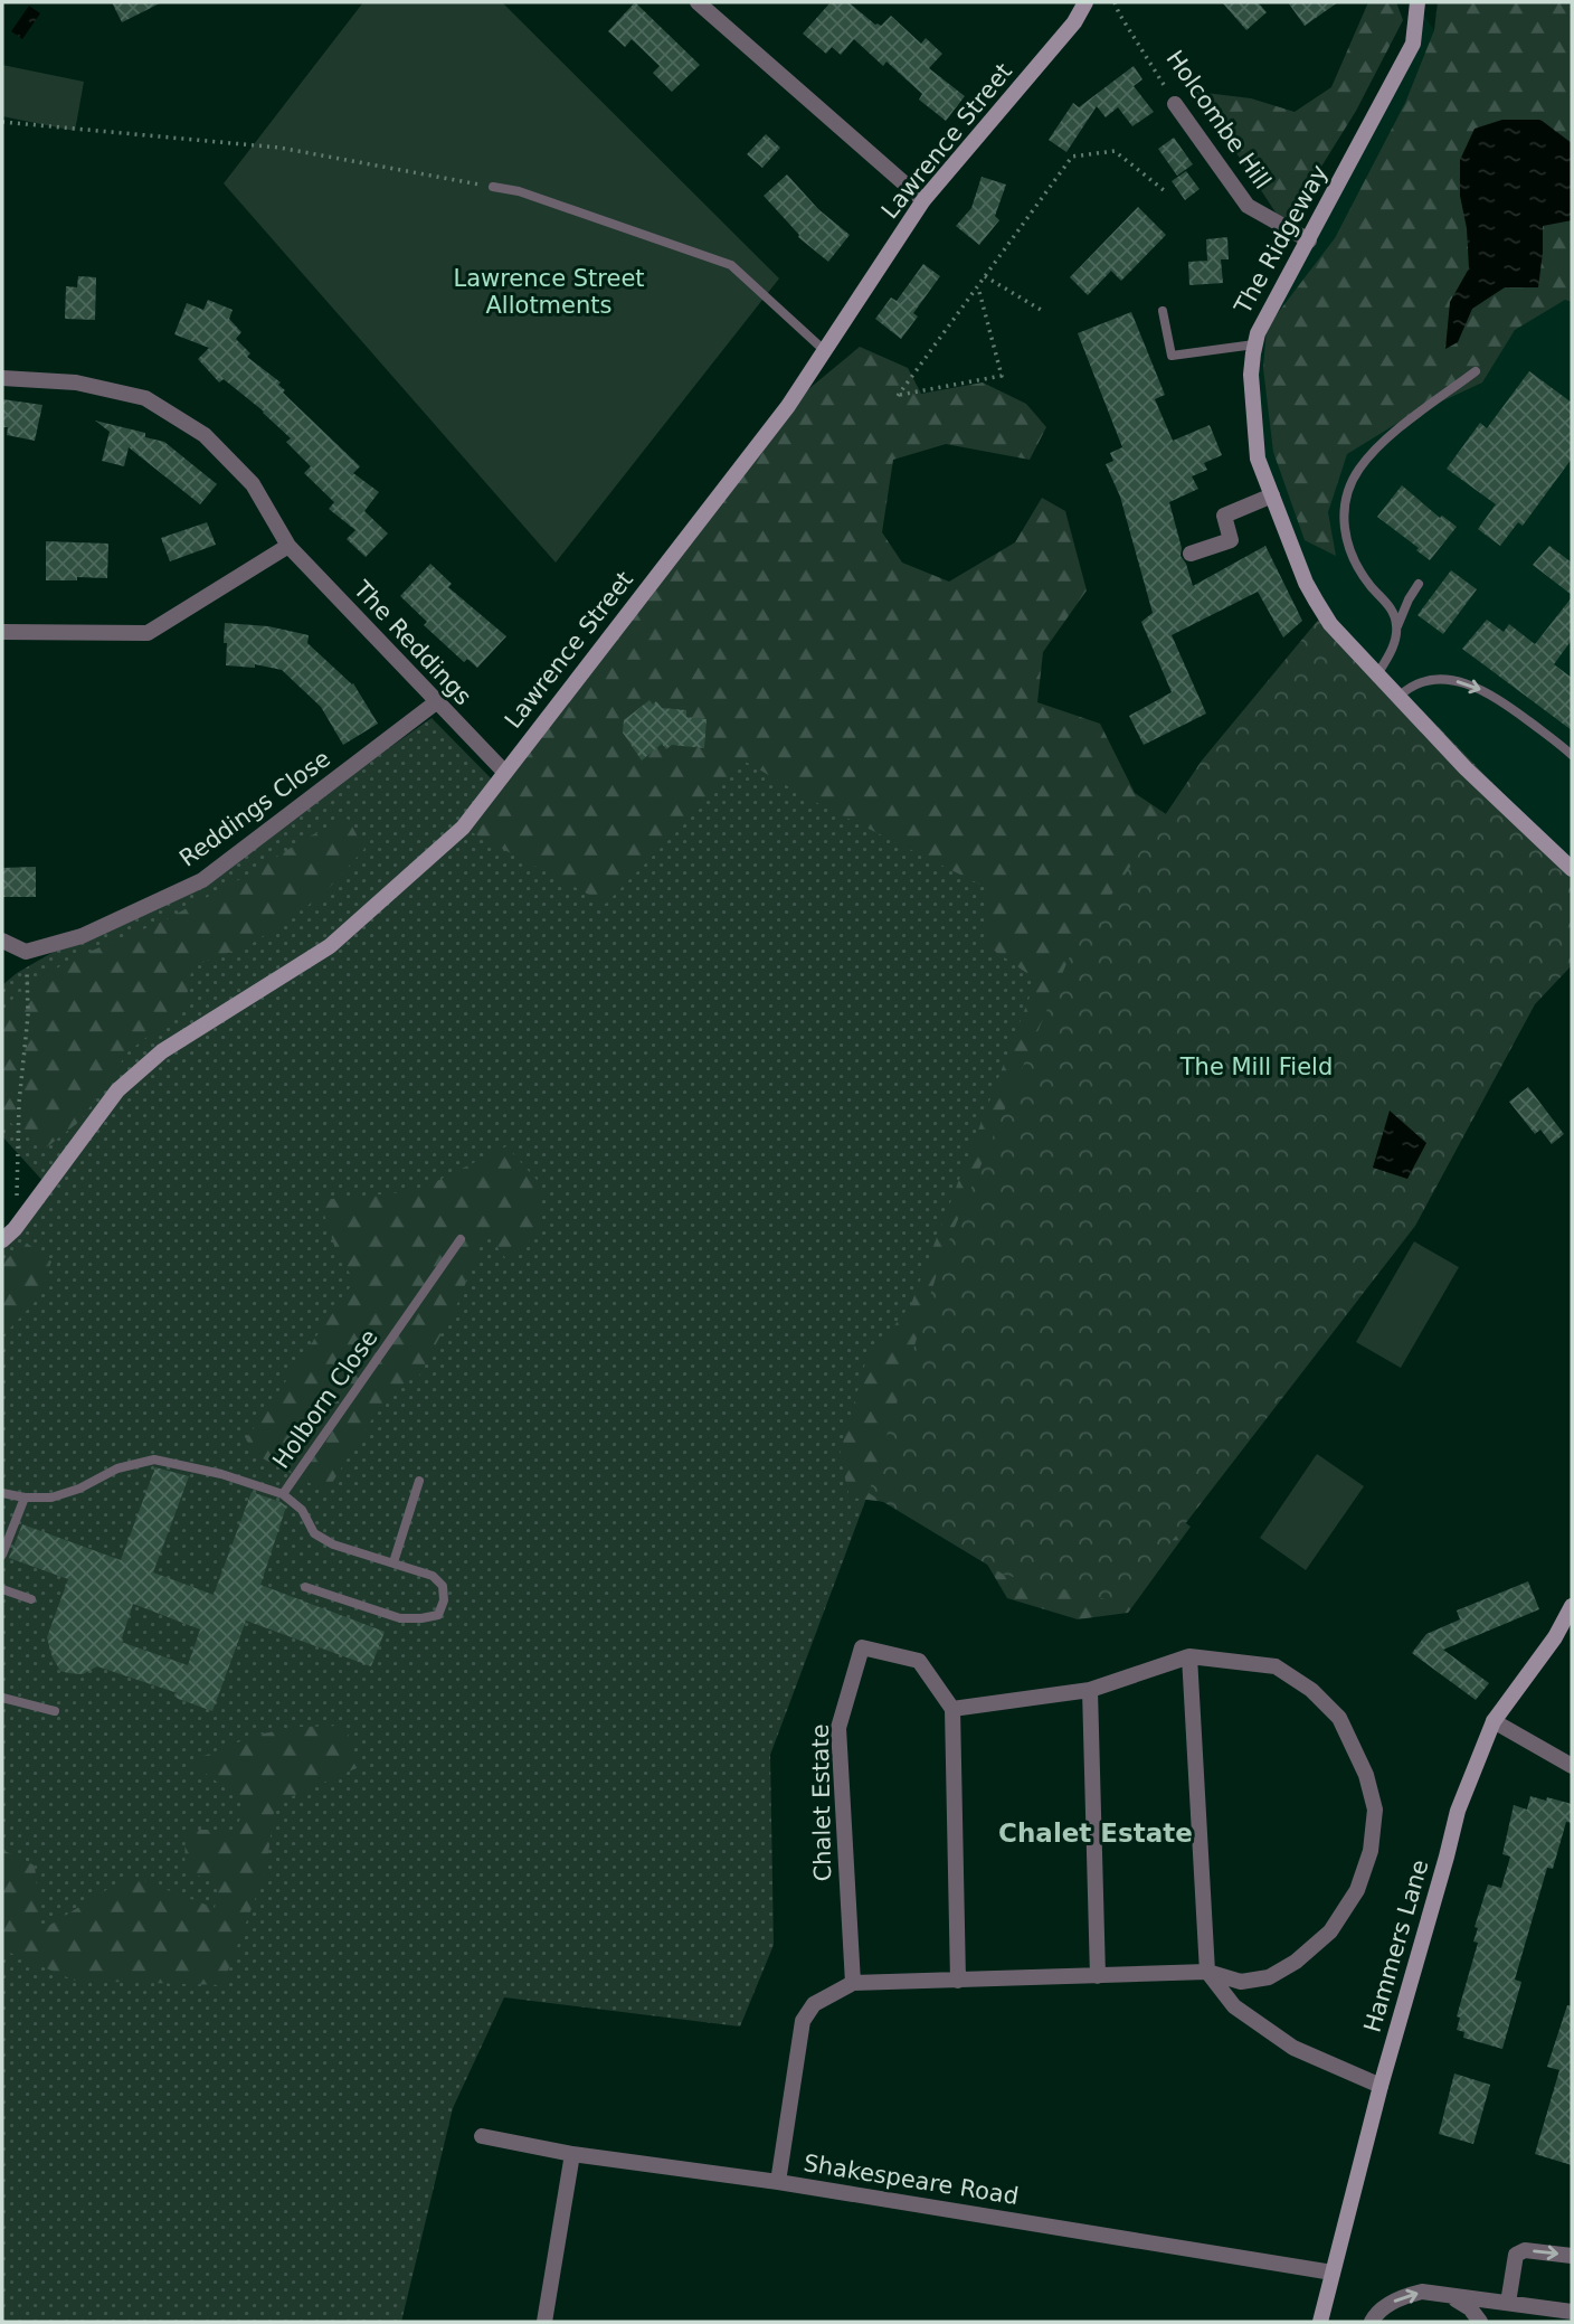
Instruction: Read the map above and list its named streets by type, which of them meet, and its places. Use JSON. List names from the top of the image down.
{
  "streets": {
    "main road": ["Lawrence Street", "The Ridgeway", "Hammers Lane"],
    "street": [
      "Holcombe Hill",
      "The Reddings",
      "Reddings Close",
      "Chalet Estate",
      "Shakespeare Road"
    ],
    "lane": ["Holborn Close"]
  },
  "crossings": [
    ["Holcombe Hill", "The Ridgeway"],
    ["Lawrence Street", "The Reddings"],
    ["The Reddings", "Reddings Close"],
    ["Hammers Lane", "Shakespeare Road"]
  ],
  "districts": ["Chalet Estate"],
  "parks": ["Lawrence Street Allotments", "The Mill Field"]
}
